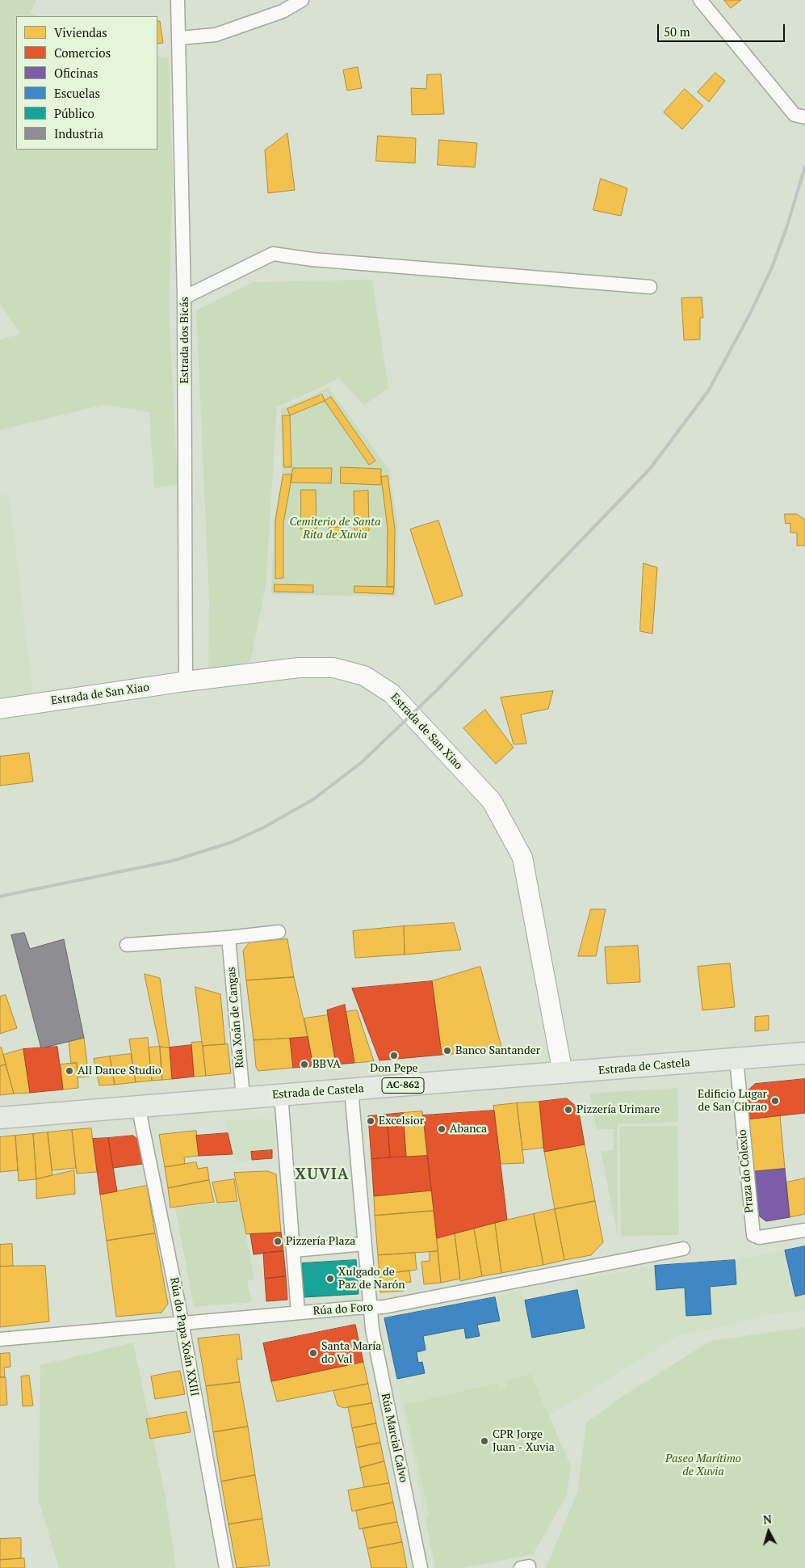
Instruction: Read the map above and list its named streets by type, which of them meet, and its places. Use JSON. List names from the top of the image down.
{
  "streets": {
    "main road": ["Estrada de Castela", "AC-862"],
    "street": [
      "Estrada dos Bicás",
      "Estrada de San Xiao",
      "Rúa Xoán de Cangas",
      "Praza do Colexio",
      "Rúa do Foro",
      "Rúa do Papa Xoán XXIII",
      "Rúa Marcial Calvo"
    ]
  },
  "crossings": [
    ["Estrada dos Bicás", "Estrada de San Xiao"],
    ["Estrada de San Xiao", "Estrada de Castela"],
    ["Rúa Xoán de Cangas", "Estrada de Castela"],
    ["Estrada de Castela", "Praza do Colexio"],
    ["Estrada de Castela", "Rúa do Papa Xoán XXIII"],
    ["Estrada de Castela", "Rúa Marcial Calvo"],
    ["Rúa do Foro", "Rúa do Papa Xoán XXIII"],
    ["Rúa do Foro", "Rúa Marcial Calvo"]
  ],
  "districts": ["XUVIA"],
  "parks": ["Cemiterio de Santa Rita de Xuvia", "Paseo Marítimo de Xuvia"],
  "places": [
    "Banco Santander",
    "Don Pepe",
    "BBVA",
    "All Dance Studio",
    "Edificio Lugar de San Cibrao",
    "Pizzería Urimare",
    "Excelsior",
    "Abanca",
    "Pizzería Plaza",
    "Xulgado de Paz de Narón",
    "Santa María do Val",
    "CPR Jorge Juan - Xuvia"
  ],
  "legend": [
    "Viviendas",
    "Comercios",
    "Oficinas",
    "Escuelas",
    "Público",
    "Industria"
  ],
  "scale_bar": "50 m",
  "north": "top"
}
